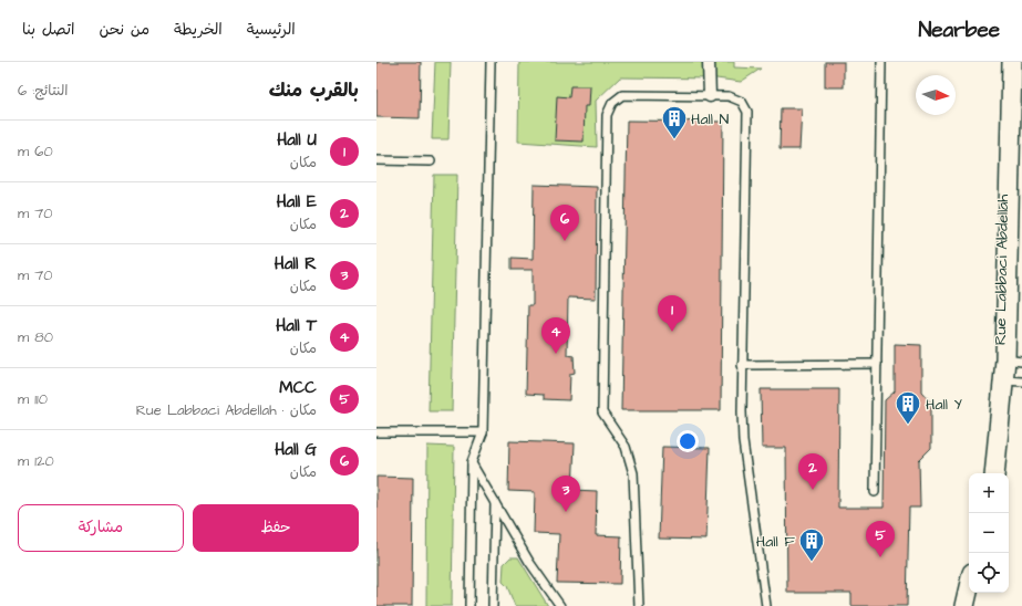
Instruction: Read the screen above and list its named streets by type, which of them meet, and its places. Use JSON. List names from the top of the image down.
{
  "streets": {
    "street": ["Rue Labbaci Abdellah"]
  },
  "places": {
    "building": ["Hall N", "Hall Y", "Hall F"]
  },
  "north": "right",
  "page": {
    "header": "Nearbee",
    "nav": [
      "الرئيسية",
      "الخريطة",
      "من نحن",
      "اتصل بنا"
    ],
    "heading": ["بالقرب منك", "النتائج: 6"],
    "list": [
      {
        "mark": "1",
        "name": "Hall U",
        "note": "مكان",
        "value": "60 m"
      },
      {
        "mark": "2",
        "name": "Hall E",
        "note": "مكان",
        "value": "70 m"
      },
      {
        "mark": "3",
        "name": "Hall R",
        "note": "مكان",
        "value": "70 m"
      },
      {
        "mark": "4",
        "name": "Hall T",
        "note": "مكان",
        "value": "80 m"
      },
      {
        "mark": "5",
        "name": "MCC",
        "note": "مكان · Rue Labbaci Abdellah",
        "value": "110 m"
      },
      {
        "mark": "6",
        "name": "Hall G",
        "note": "مكان",
        "value": "120 m"
      }
    ],
    "pins": [
      "6",
      "1",
      "4",
      "2",
      "3",
      "5"
    ],
    "map_buttons": ["+", "−"],
    "buttons": ["حفظ", "مشاركة"]
  }
}
